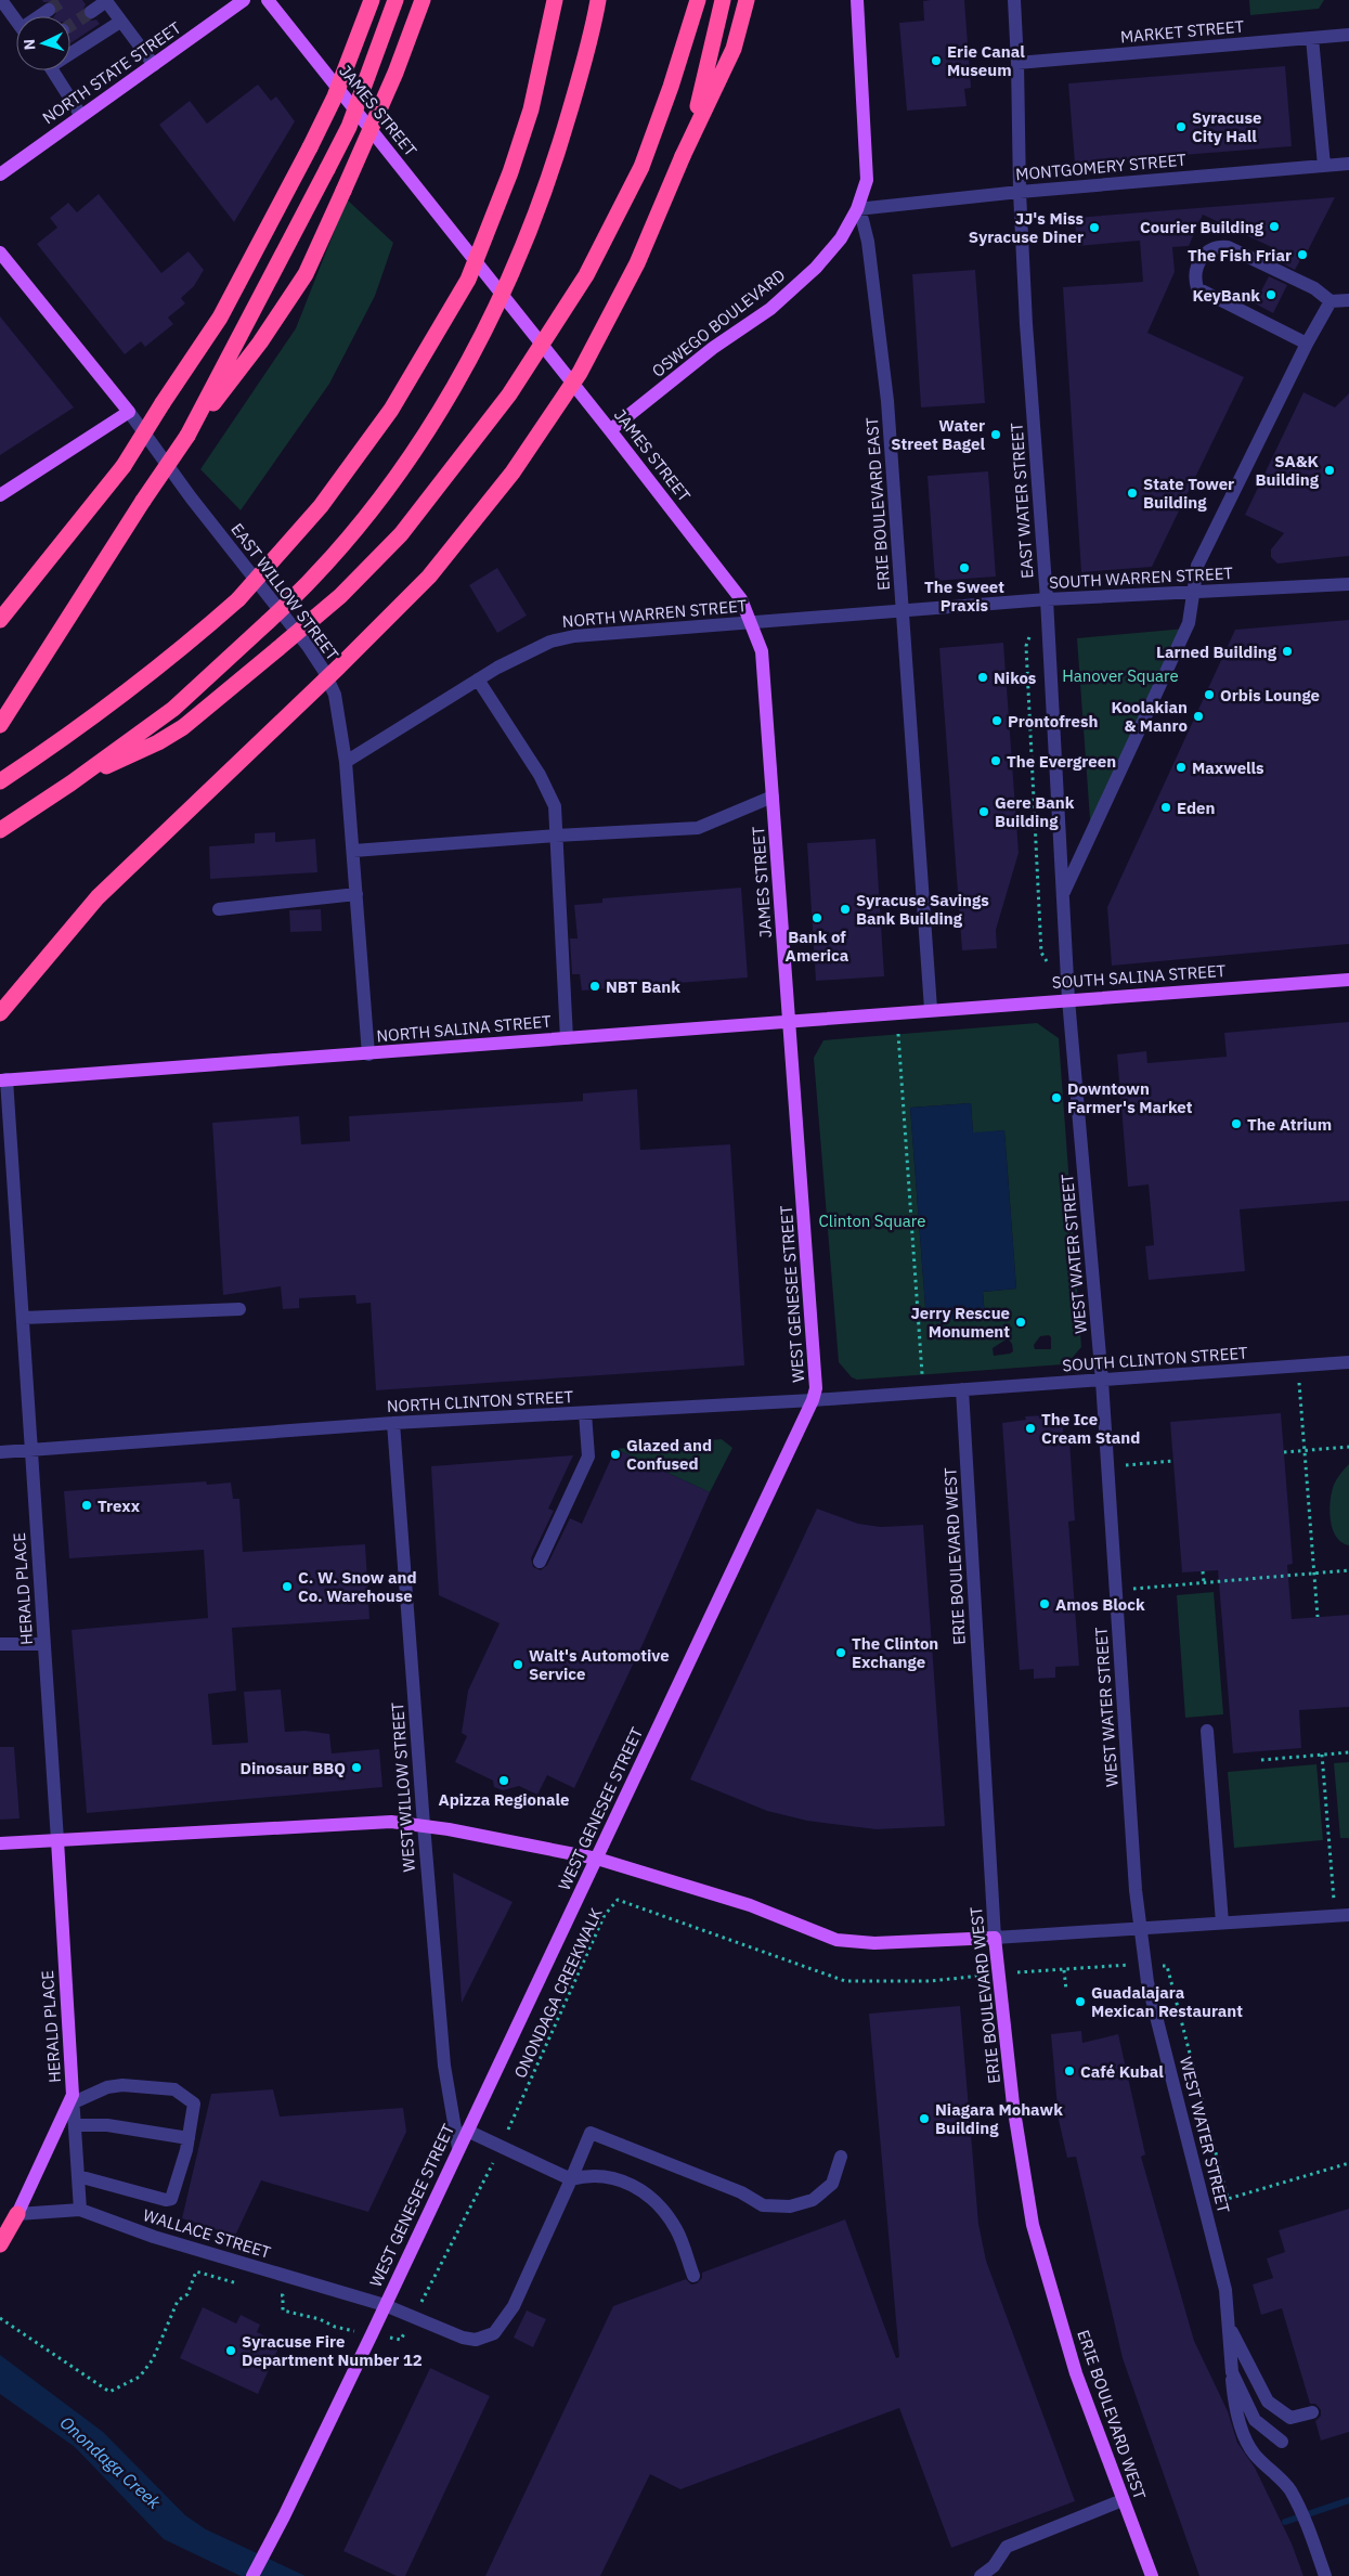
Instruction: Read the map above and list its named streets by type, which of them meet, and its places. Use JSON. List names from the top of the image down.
{
  "streets": {
    "main road": [
      "NORTH STATE STREET",
      "JAMES STREET",
      "OSWEGO BOULEVARD",
      "EAST WILLOW STREET",
      "SOUTH SALINA STREET",
      "NORTH SALINA STREET",
      "WEST GENESEE STREET",
      "ERIE BOULEVARD WEST",
      "HERALD PLACE"
    ],
    "street": [
      "MARKET STREET",
      "MONTGOMERY STREET",
      "EAST WATER STREET",
      "ERIE BOULEVARD EAST",
      "SOUTH WARREN STREET",
      "NORTH WARREN STREET",
      "WEST WATER STREET",
      "SOUTH CLINTON STREET",
      "NORTH CLINTON STREET",
      "WEST WILLOW STREET",
      "WALLACE STREET"
    ],
    "path": ["ONONDAGA CREEKWALK"]
  },
  "crossings": [
    ["MARKET STREET", "EAST WATER STREET"],
    ["JAMES STREET", "OSWEGO BOULEVARD"],
    ["JAMES STREET", "NORTH WARREN STREET"],
    ["JAMES STREET", "NORTH SALINA STREET"],
    ["JAMES STREET", "WEST GENESEE STREET"],
    ["MONTGOMERY STREET", "OSWEGO BOULEVARD"],
    ["MONTGOMERY STREET", "EAST WATER STREET"],
    ["MONTGOMERY STREET", "ERIE BOULEVARD EAST"],
    ["OSWEGO BOULEVARD", "ERIE BOULEVARD EAST"],
    ["EAST WATER STREET", "SOUTH WARREN STREET"],
    ["EAST WATER STREET", "SOUTH SALINA STREET"],
    ["EAST WATER STREET", "WEST WATER STREET"],
    ["ERIE BOULEVARD EAST", "SOUTH WARREN STREET"],
    ["ERIE BOULEVARD EAST", "NORTH WARREN STREET"],
    ["ERIE BOULEVARD EAST", "SOUTH SALINA STREET"],
    ["ERIE BOULEVARD EAST", "NORTH SALINA STREET"],
    ["SOUTH WARREN STREET", "NORTH WARREN STREET"],
    ["EAST WILLOW STREET", "NORTH WARREN STREET"],
    ["EAST WILLOW STREET", "NORTH SALINA STREET"],
    ["SOUTH SALINA STREET", "NORTH SALINA STREET"],
    ["SOUTH SALINA STREET", "WEST WATER STREET"],
    ["NORTH SALINA STREET", "WEST GENESEE STREET"],
    ["NORTH SALINA STREET", "HERALD PLACE"],
    ["WEST WATER STREET", "SOUTH CLINTON STREET"],
    ["WEST GENESEE STREET", "NORTH CLINTON STREET"],
    ["WEST GENESEE STREET", "WEST WILLOW STREET"],
    ["WEST GENESEE STREET", "WALLACE STREET"],
    ["SOUTH CLINTON STREET", "NORTH CLINTON STREET"],
    ["SOUTH CLINTON STREET", "ERIE BOULEVARD WEST"],
    ["NORTH CLINTON STREET", "ERIE BOULEVARD WEST"],
    ["NORTH CLINTON STREET", "HERALD PLACE"],
    ["NORTH CLINTON STREET", "WEST WILLOW STREET"],
    ["HERALD PLACE", "WALLACE STREET"]
  ],
  "water": ["Onondaga Creek"],
  "parks": ["Hanover Square", "Clinton Square"],
  "places": [
    "Erie Canal Museum",
    "Syracuse City Hall",
    "Courier Building",
    "JJ's Miss Syracuse Diner",
    "The Fish Friar",
    "KeyBank",
    "Water Street Bagel",
    "SA&K Building",
    "State Tower Building",
    "The Sweet Praxis",
    "Larned Building",
    "Nikos",
    "Orbis Lounge",
    "Koolakian & Manro",
    "Prontofresh",
    "The Evergreen",
    "Maxwells",
    "Eden",
    "Gere Bank Building",
    "Syracuse Savings Bank Building",
    "Bank of America",
    "NBT Bank",
    "Downtown Farmer's Market",
    "The Atrium",
    "Jerry Rescue Monument",
    "The Ice Cream Stand",
    "Glazed and Confused",
    "Trexx",
    "C. W. Snow and Co. Warehouse",
    "Amos Block",
    "The Clinton Exchange",
    "Walt's Automotive Service",
    "Dinosaur BBQ",
    "Apizza Regionale",
    "Guadalajara Mexican Restaurant",
    "Café Kubal",
    "Niagara Mohawk Building",
    "Syracuse Fire Department Number 12"
  ],
  "north": "left"
}
